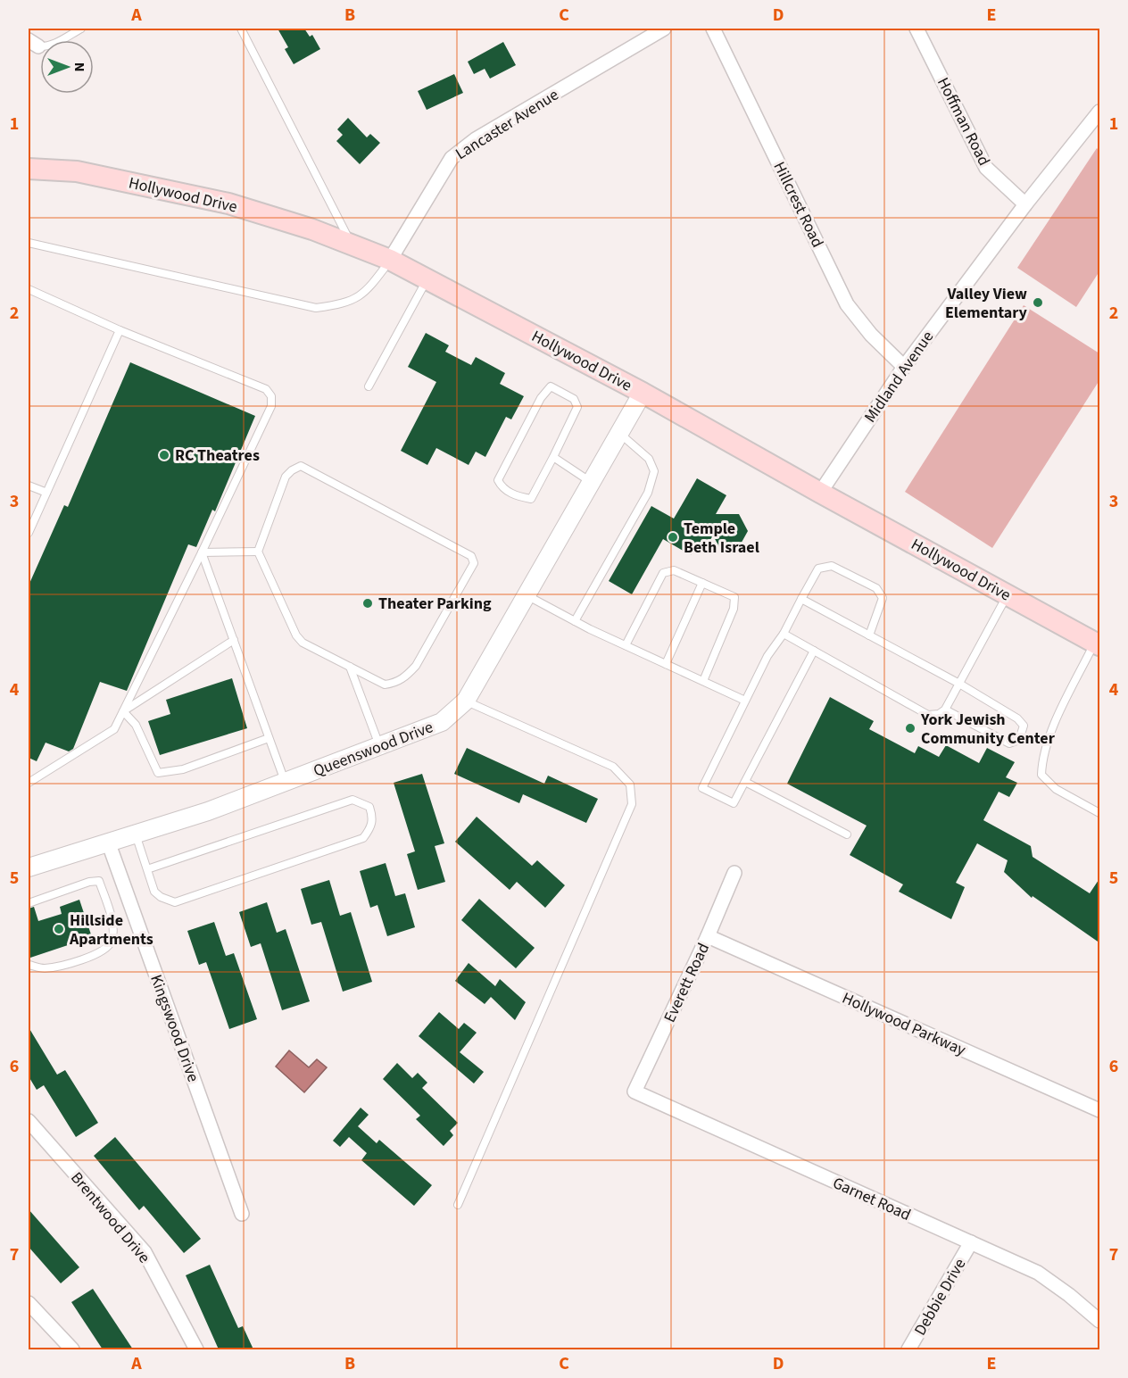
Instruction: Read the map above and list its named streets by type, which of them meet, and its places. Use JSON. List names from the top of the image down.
{
  "streets": {
    "main road": ["Hollywood Drive"],
    "street": [
      "Hoffman Road",
      "Lancaster Avenue",
      "Hillcrest Road",
      "Midland Avenue",
      "Queenswood Drive",
      "Everett Road",
      "Hollywood Parkway",
      "Kingswood Drive",
      "Garnet Road",
      "Brentwood Drive",
      "Debbie Drive"
    ]
  },
  "crossings": [
    ["Hoffman Road", "Midland Avenue"],
    ["Lancaster Avenue", "Hollywood Drive"],
    ["Hollywood Drive", "Midland Avenue"],
    ["Hollywood Drive", "Queenswood Drive"],
    ["Hillcrest Road", "Midland Avenue"],
    ["Queenswood Drive", "Kingswood Drive"],
    ["Everett Road", "Hollywood Parkway"],
    ["Everett Road", "Garnet Road"],
    ["Garnet Road", "Debbie Drive"]
  ],
  "places": [
    "Valley View Elementary",
    "RC Theatres",
    "Temple Beth Israel",
    "Theater Parking",
    "York Jewish Community Center",
    "Hillside Apartments"
  ],
  "north": "right",
  "grid": {
    "columns": [
      "A",
      "B",
      "C",
      "D",
      "E"
    ],
    "rows": [
      "1",
      "2",
      "3",
      "4",
      "5",
      "6",
      "7"
    ]
  }
}
